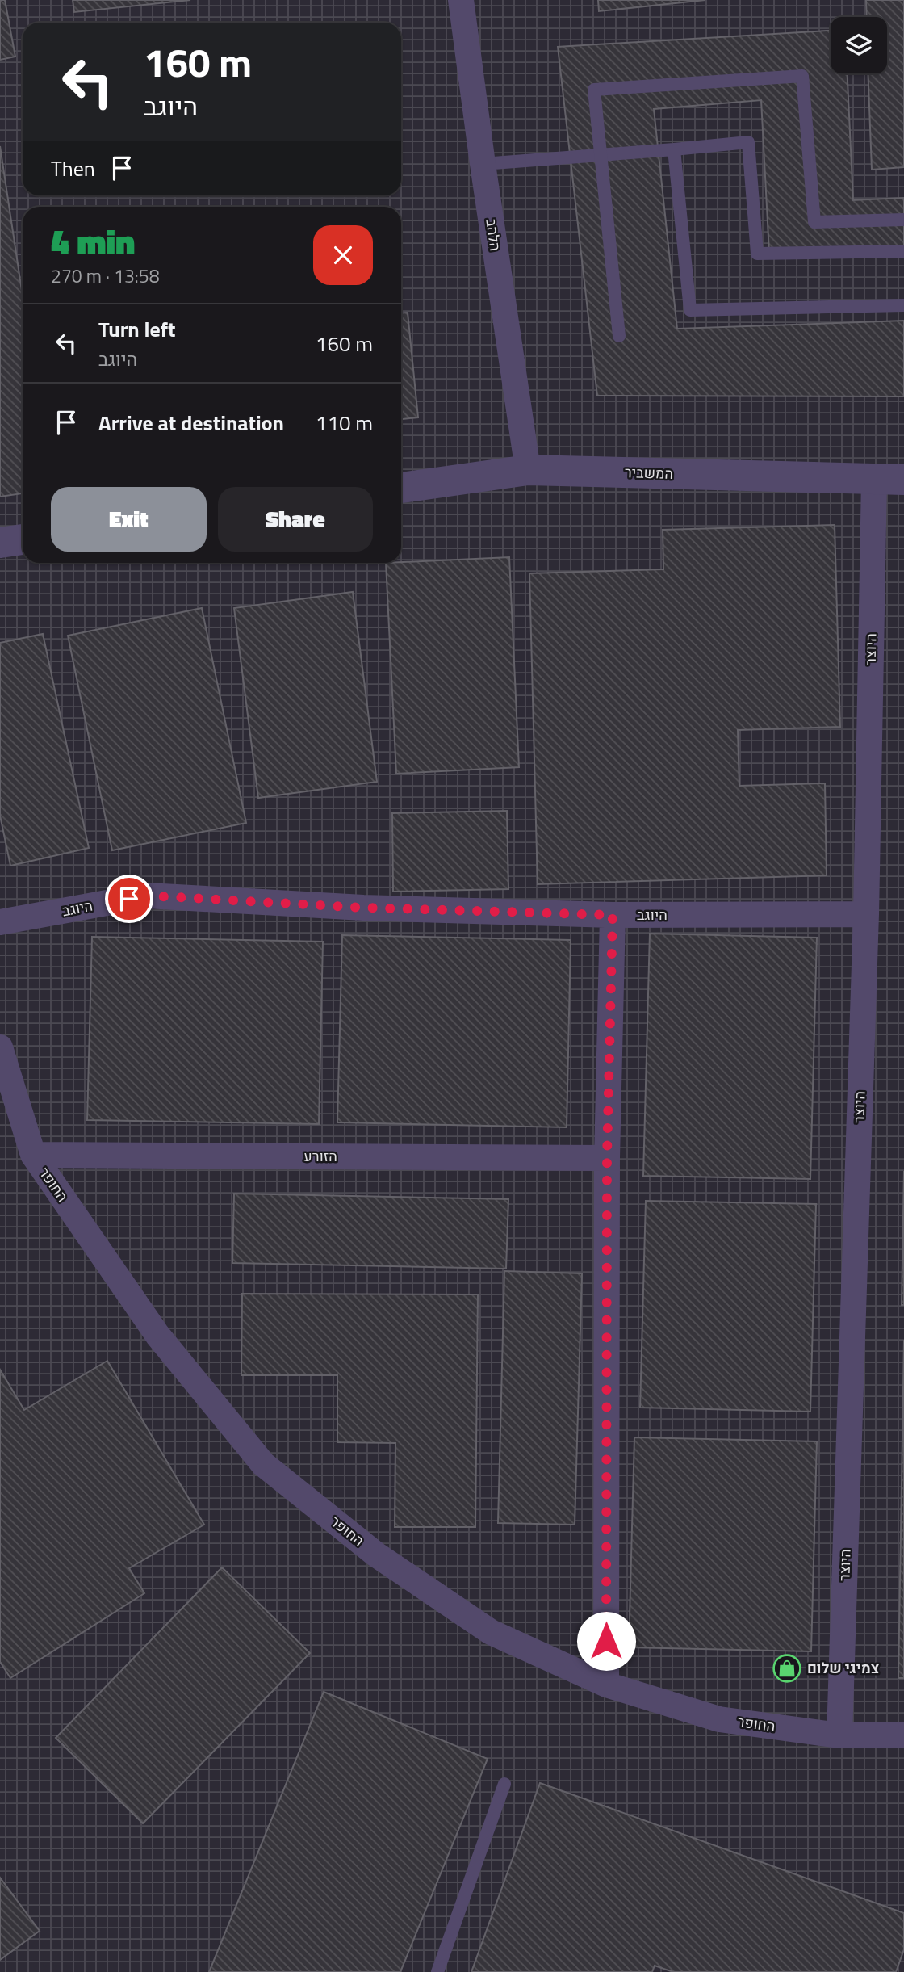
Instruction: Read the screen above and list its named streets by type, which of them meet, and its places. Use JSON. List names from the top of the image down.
{
  "streets": {
    "street": [
      "הלהב",
      "המשביר",
      "היוצר",
      "היוגב",
      "הזורע",
      "החופר"
    ]
  },
  "crossings": [
    ["הלהב", "המשביר"],
    ["המשביר", "היוצר"],
    ["היוצר", "היוגב"],
    ["היוצר", "החופר"],
    ["הזורע", "החופר"]
  ],
  "places": {
    "shop": ["צמיגי שלום"]
  },
  "page": {
    "turn": ["160 m", "היוגב"],
    "then": "Then",
    "heading": ["4 min", "270 m · 13:58"],
    "list": [
      {
        "name": "Turn left",
        "note": "היוגב",
        "value": "160 m"
      },
      {
        "name": "Arrive at destination",
        "value": "110 m"
      }
    ],
    "buttons": ["Exit", "Share"]
  }
}
